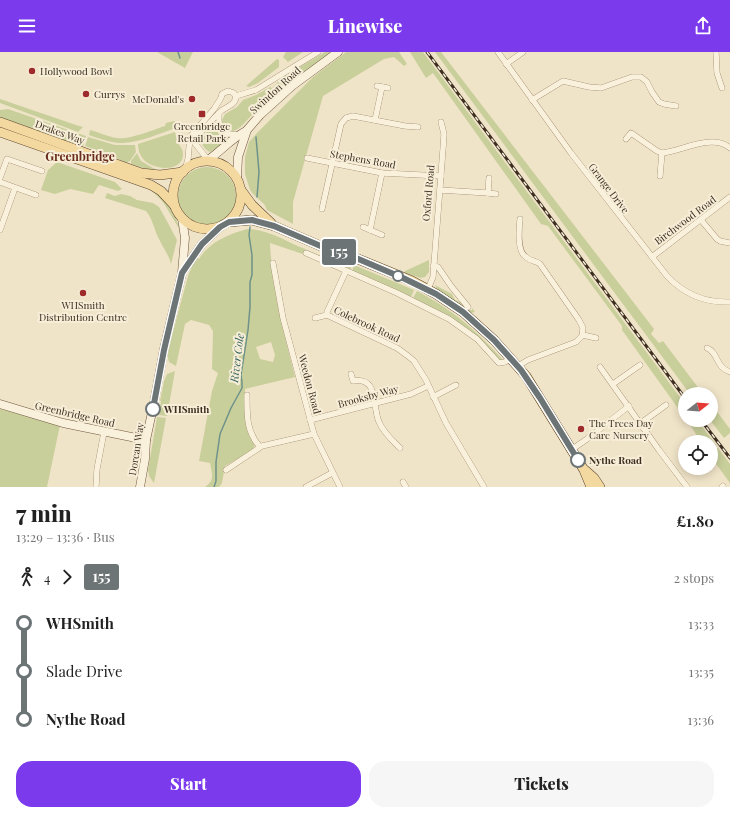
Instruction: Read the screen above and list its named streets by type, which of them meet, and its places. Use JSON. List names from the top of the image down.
{
  "streets": {
    "main road": [
      "Swindon Road",
      "Drakes Way",
      "Greenbridge Road",
      "Dorcan Way"
    ],
    "street": [
      "Stephens Road",
      "Grange Drive",
      "Oxford Road",
      "Birchwood Road",
      "Colebrook Road",
      "Weedon Road",
      "Brooksby Way"
    ]
  },
  "crossings": [
    ["Swindon Road", "Drakes Way"],
    ["Swindon Road", "Dorcan Way"],
    ["Drakes Way", "Dorcan Way"],
    ["Stephens Road", "Oxford Road"],
    ["Grange Drive", "Birchwood Road"],
    ["Colebrook Road", "Brooksby Way"],
    ["Weedon Road", "Brooksby Way"],
    ["Greenbridge Road", "Dorcan Way"]
  ],
  "districts": ["Greenbridge"],
  "water": ["River Cole"],
  "places": {
    "other": [
      "Hollywood Bowl",
      "Currys",
      "McDonald's",
      "WHSmith Distribution Centre",
      "WHSmith",
      "The Trees Day Care Nursery",
      "Nythe Road"
    ],
    "transit": ["Greenbridge Retail Park"]
  },
  "lines": ["bus line 155"],
  "north": "right",
  "page": {
    "header": "Linewise",
    "on_map": "155",
    "heading": ["7 min", "13:29 – 13:36 · Bus", "£1.80"],
    "legs": ["4", "155", "2 stops"],
    "list": [
      {
        "name": "WHSmith",
        "value": "13:33"
      },
      {
        "name": "Slade Drive",
        "value": "13:35"
      },
      {
        "name": "Nythe Road",
        "value": "13:36"
      }
    ],
    "buttons": ["Start", "Tickets"]
  }
}
